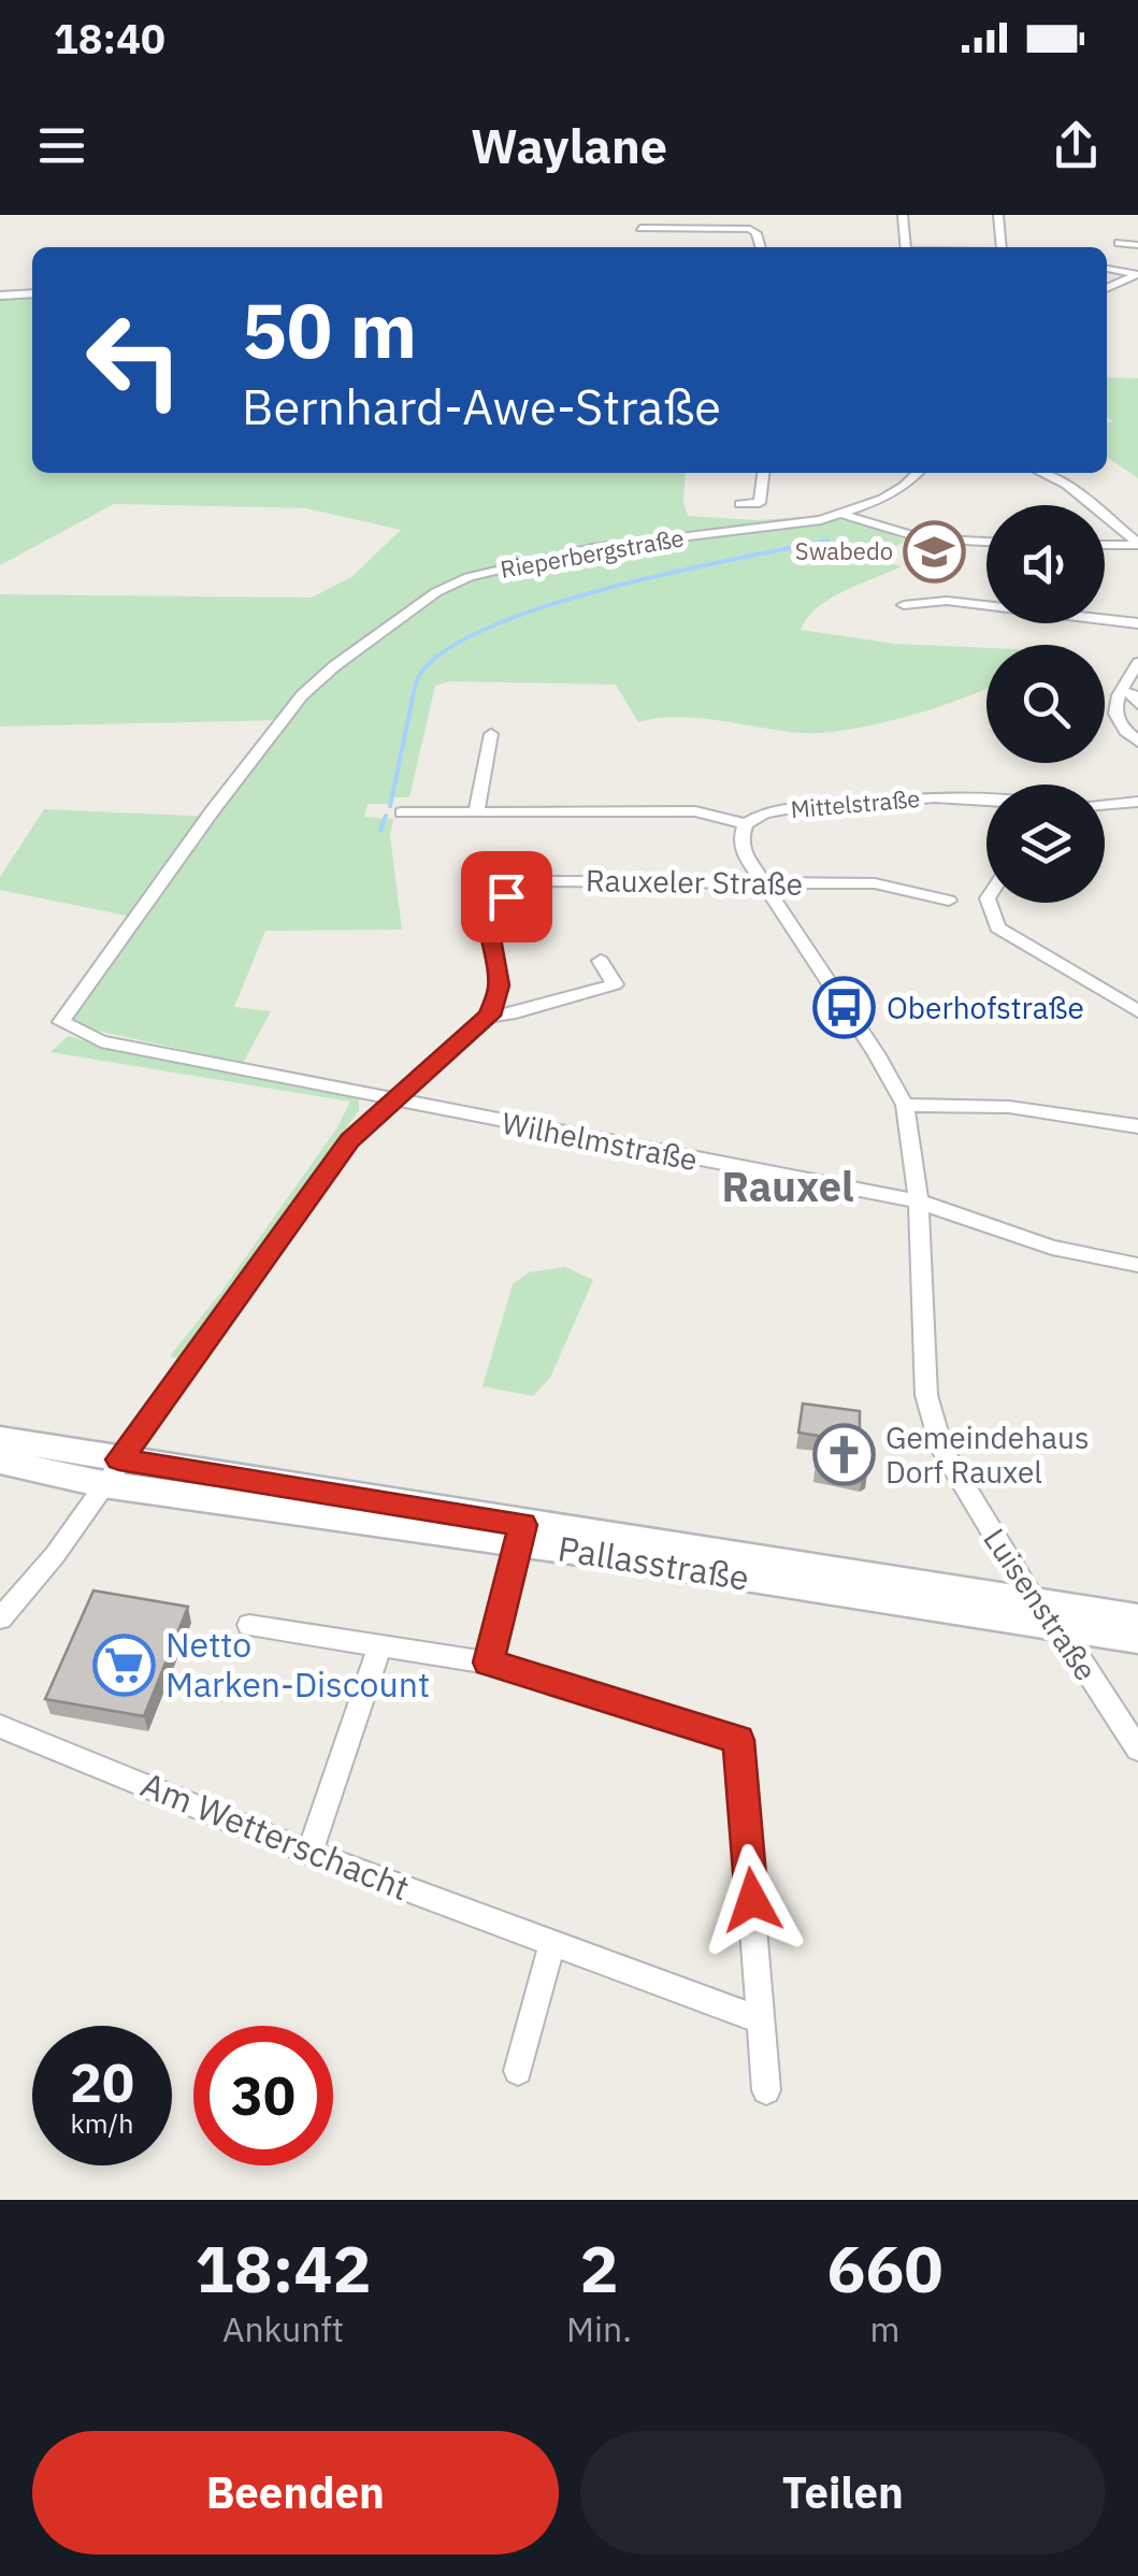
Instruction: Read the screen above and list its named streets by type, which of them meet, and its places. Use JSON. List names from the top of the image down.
{
  "streets": {
    "main road": ["Pallasstraße"],
    "street": [
      "Rieperbergstraße",
      "Mittelstraße",
      "Rauxeler Straße",
      "Wilhelmstraße",
      "Luisenstraße",
      "Am Wetterschacht"
    ]
  },
  "crossings": [
    ["Rieperbergstraße", "Wilhelmstraße"],
    ["Wilhelmstraße", "Luisenstraße"],
    ["Pallasstraße", "Luisenstraße"]
  ],
  "districts": ["Rauxel"],
  "places": {
    "school or university": ["Swabedo"],
    "bus stop": ["Oberhofstraße"],
    "church": ["Gemeindehaus Dorf Rauxel"],
    "supermarket": ["Netto Marken-Discount"]
  },
  "page": {
    "status": "18:40",
    "header": "Waylane",
    "turn": ["50 m", "Bernhard-Awe-Straße"],
    "speed": "20 km/h",
    "limit": "30",
    "eta": [
      "18:42",
      "Ankunft",
      "2",
      "Min.",
      "660",
      "m"
    ],
    "buttons": ["Beenden", "Teilen"]
  }
}
